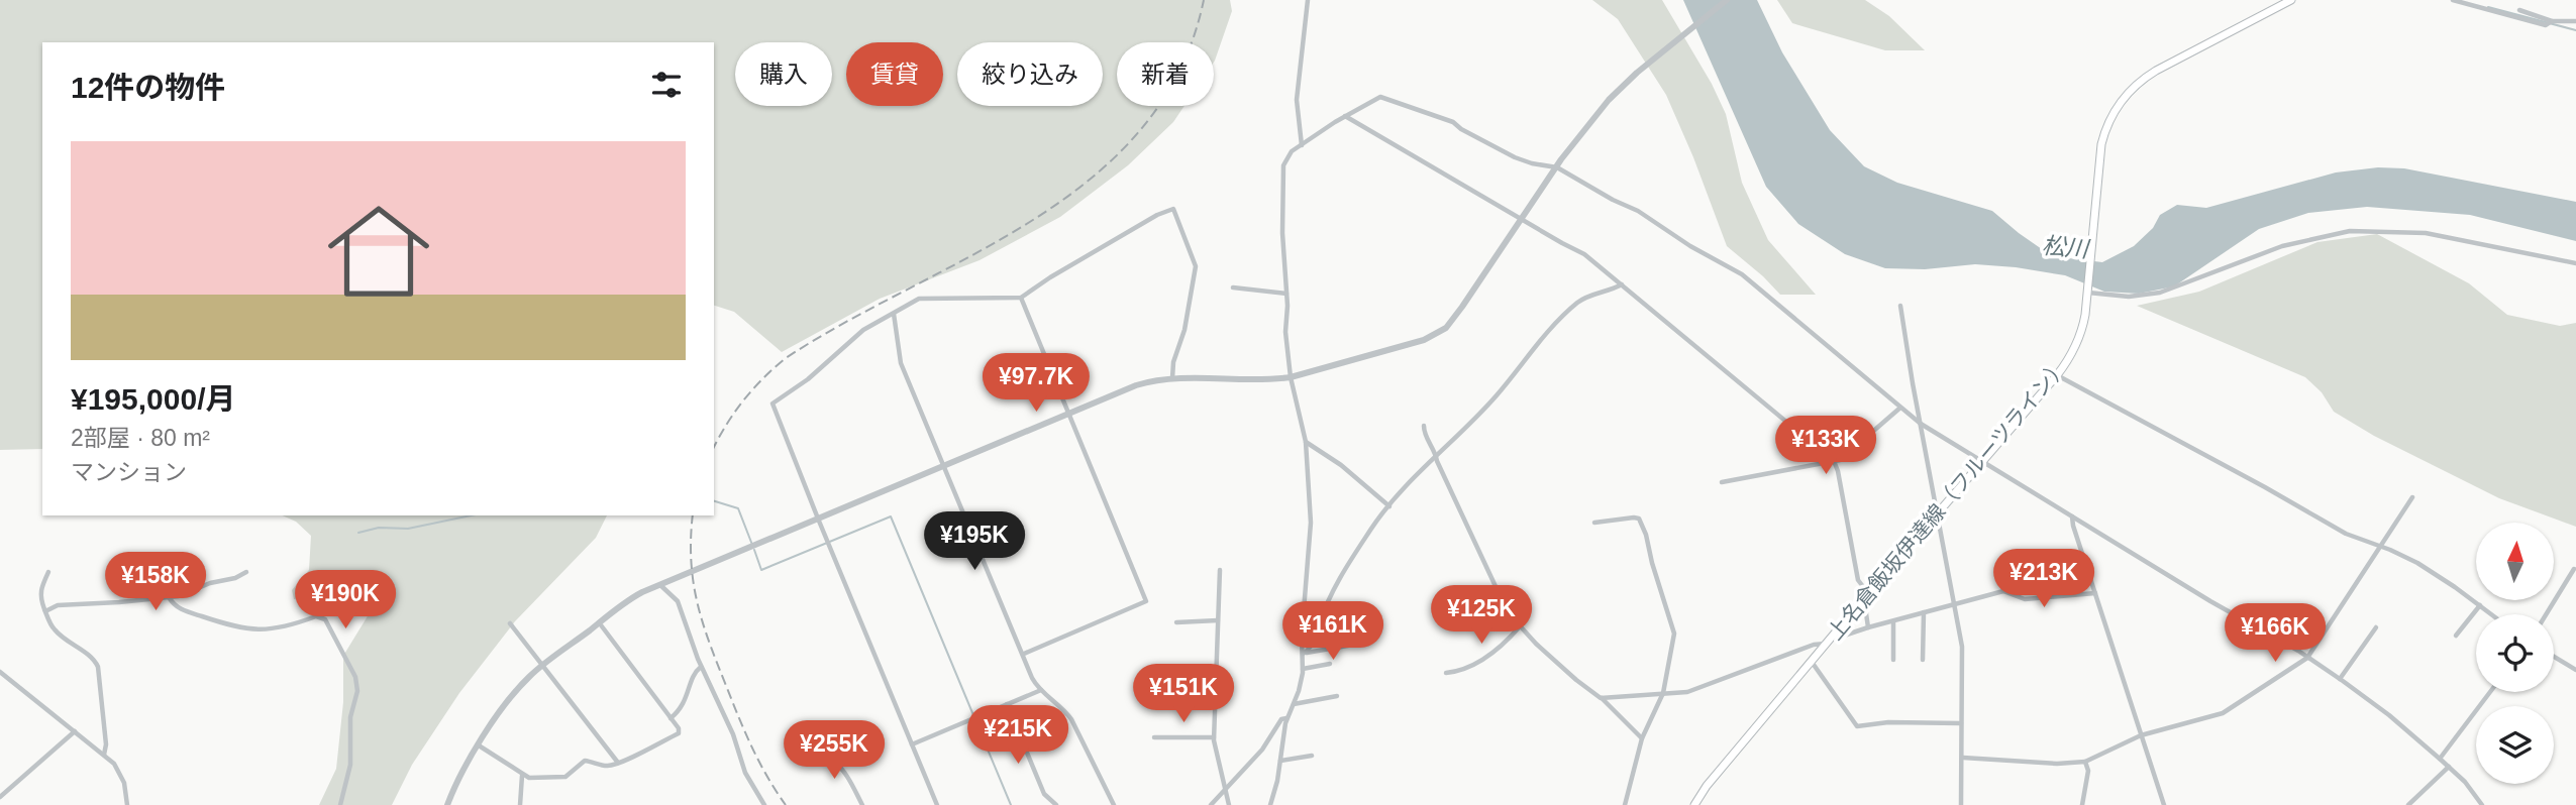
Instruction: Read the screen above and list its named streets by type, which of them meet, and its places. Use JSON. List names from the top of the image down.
{
  "streets": {
    "main road": ["上名倉飯坂伊達線（フルーツライン）"]
  },
  "water": ["松川"],
  "north": "top",
  "page": {
    "chip": [
      "購入",
      "賃貸",
      "絞り込み",
      "新着"
    ],
    "heading": "12件の物件",
    "list": [
      {
        "name": "¥195,000/月",
        "note": "2部屋 · 80 m² · マンション"
      }
    ],
    "price": [
      "¥97.7K",
      "¥133K",
      "¥195K",
      "¥213K",
      "¥158K",
      "¥190K",
      "¥125K",
      "¥161K",
      "¥166K",
      "¥151K",
      "¥215K",
      "¥255K"
    ]
  }
}
